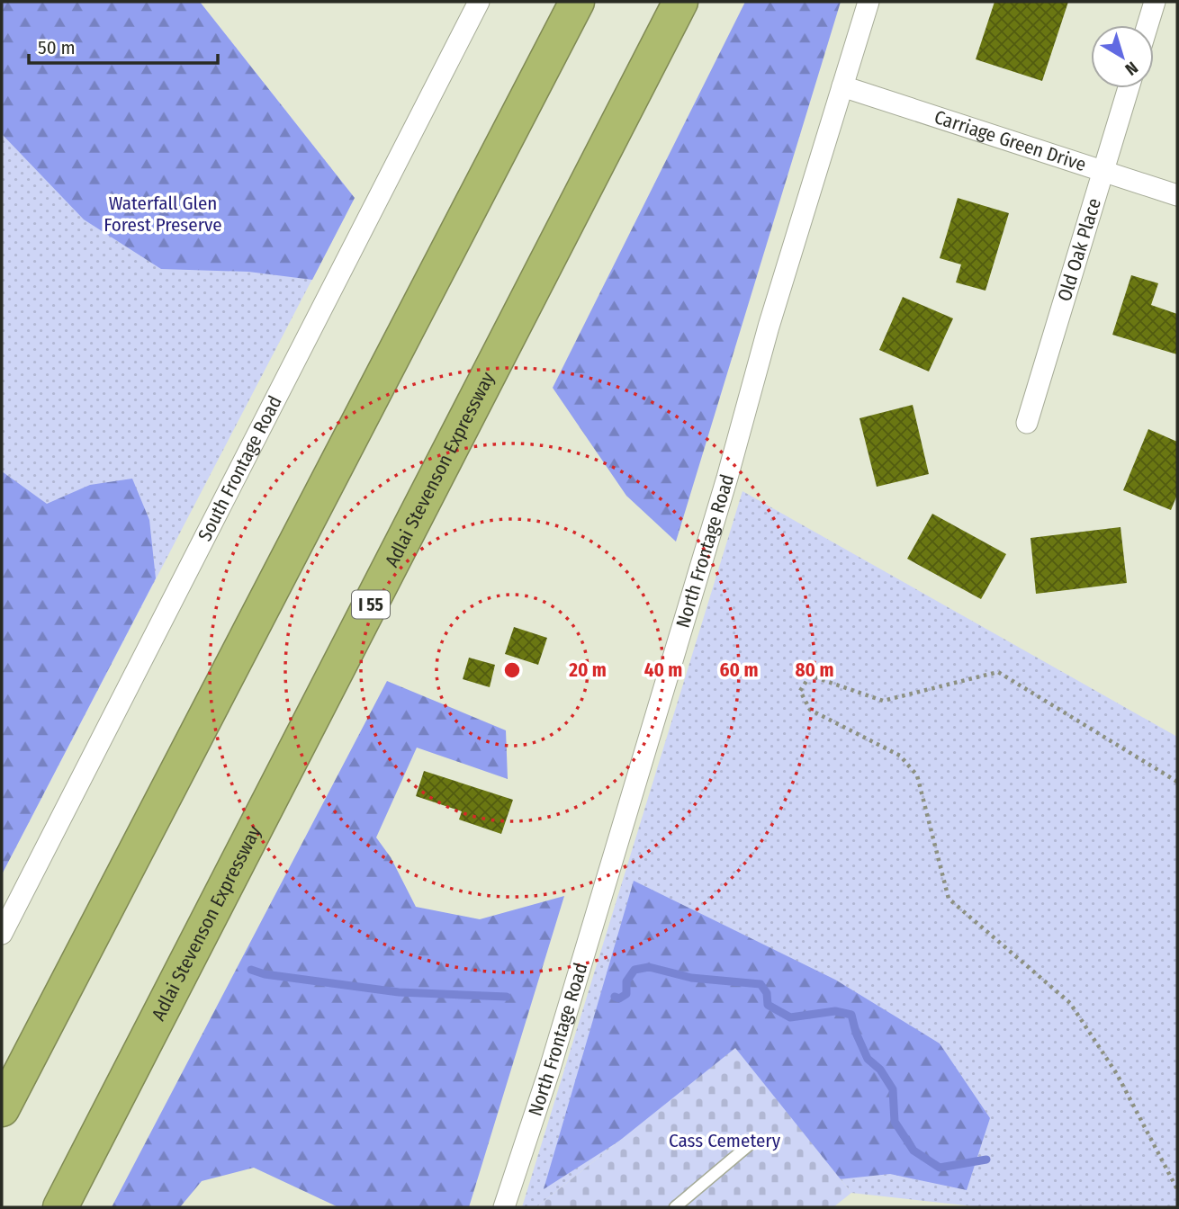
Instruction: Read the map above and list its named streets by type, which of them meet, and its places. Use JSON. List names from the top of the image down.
{
  "streets": {
    "highway": ["Adlai Stevenson Expressway", "I 55"],
    "street": [
      "Carriage Green Drive",
      "Old Oak Place",
      "South Frontage Road",
      "North Frontage Road"
    ]
  },
  "crossings": [
    ["Carriage Green Drive", "Old Oak Place"],
    ["Carriage Green Drive", "North Frontage Road"]
  ],
  "parks": ["Waterfall Glen Forest Preserve", "Cass Cemetery"],
  "scale_bar": "50 m",
  "north": "bottom right",
  "rings": [
    "20 m",
    "40 m",
    "60 m",
    "80 m"
  ]
}
